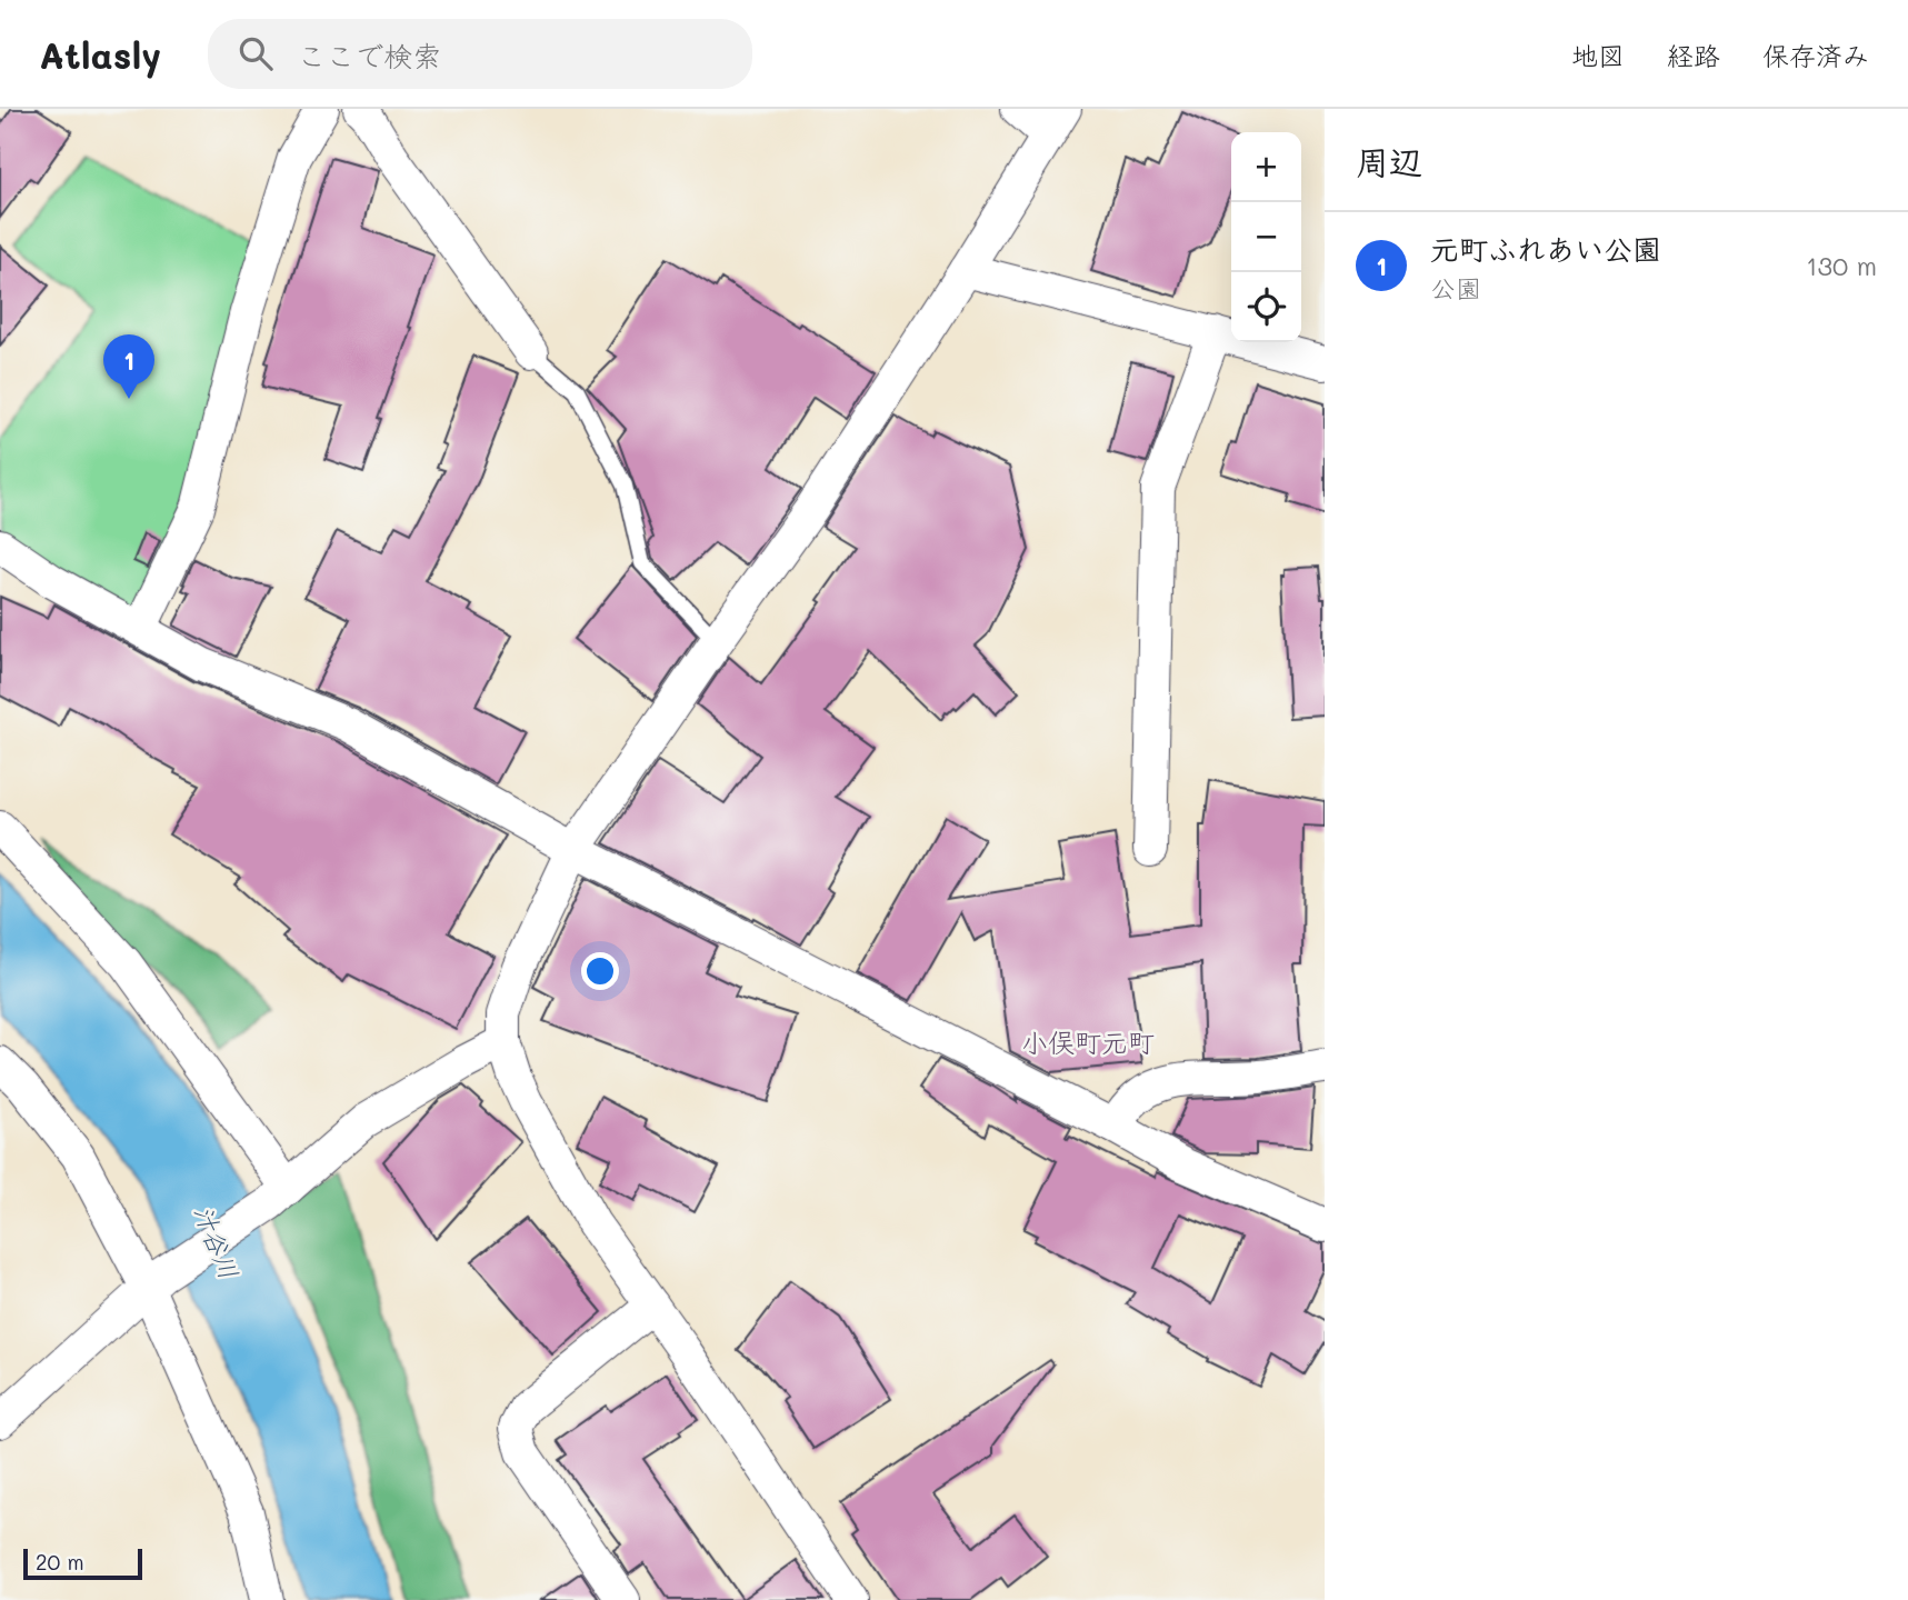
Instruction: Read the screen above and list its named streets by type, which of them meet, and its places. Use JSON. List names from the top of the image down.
{
  "districts": ["小俣町元町"],
  "water": ["汁谷川"],
  "scale_bar": "20 m",
  "page": {
    "header": "Atlasly",
    "search": "ここで検索",
    "nav": ["地図", "経路", "保存済み"],
    "heading": "周辺",
    "map_buttons": ["+", "−"],
    "list": [
      {
        "mark": "1",
        "name": "元町ふれあい公園",
        "note": "公園",
        "value": "130 m"
      }
    ],
    "pins": "1",
    "scale": "20 m"
  }
}
